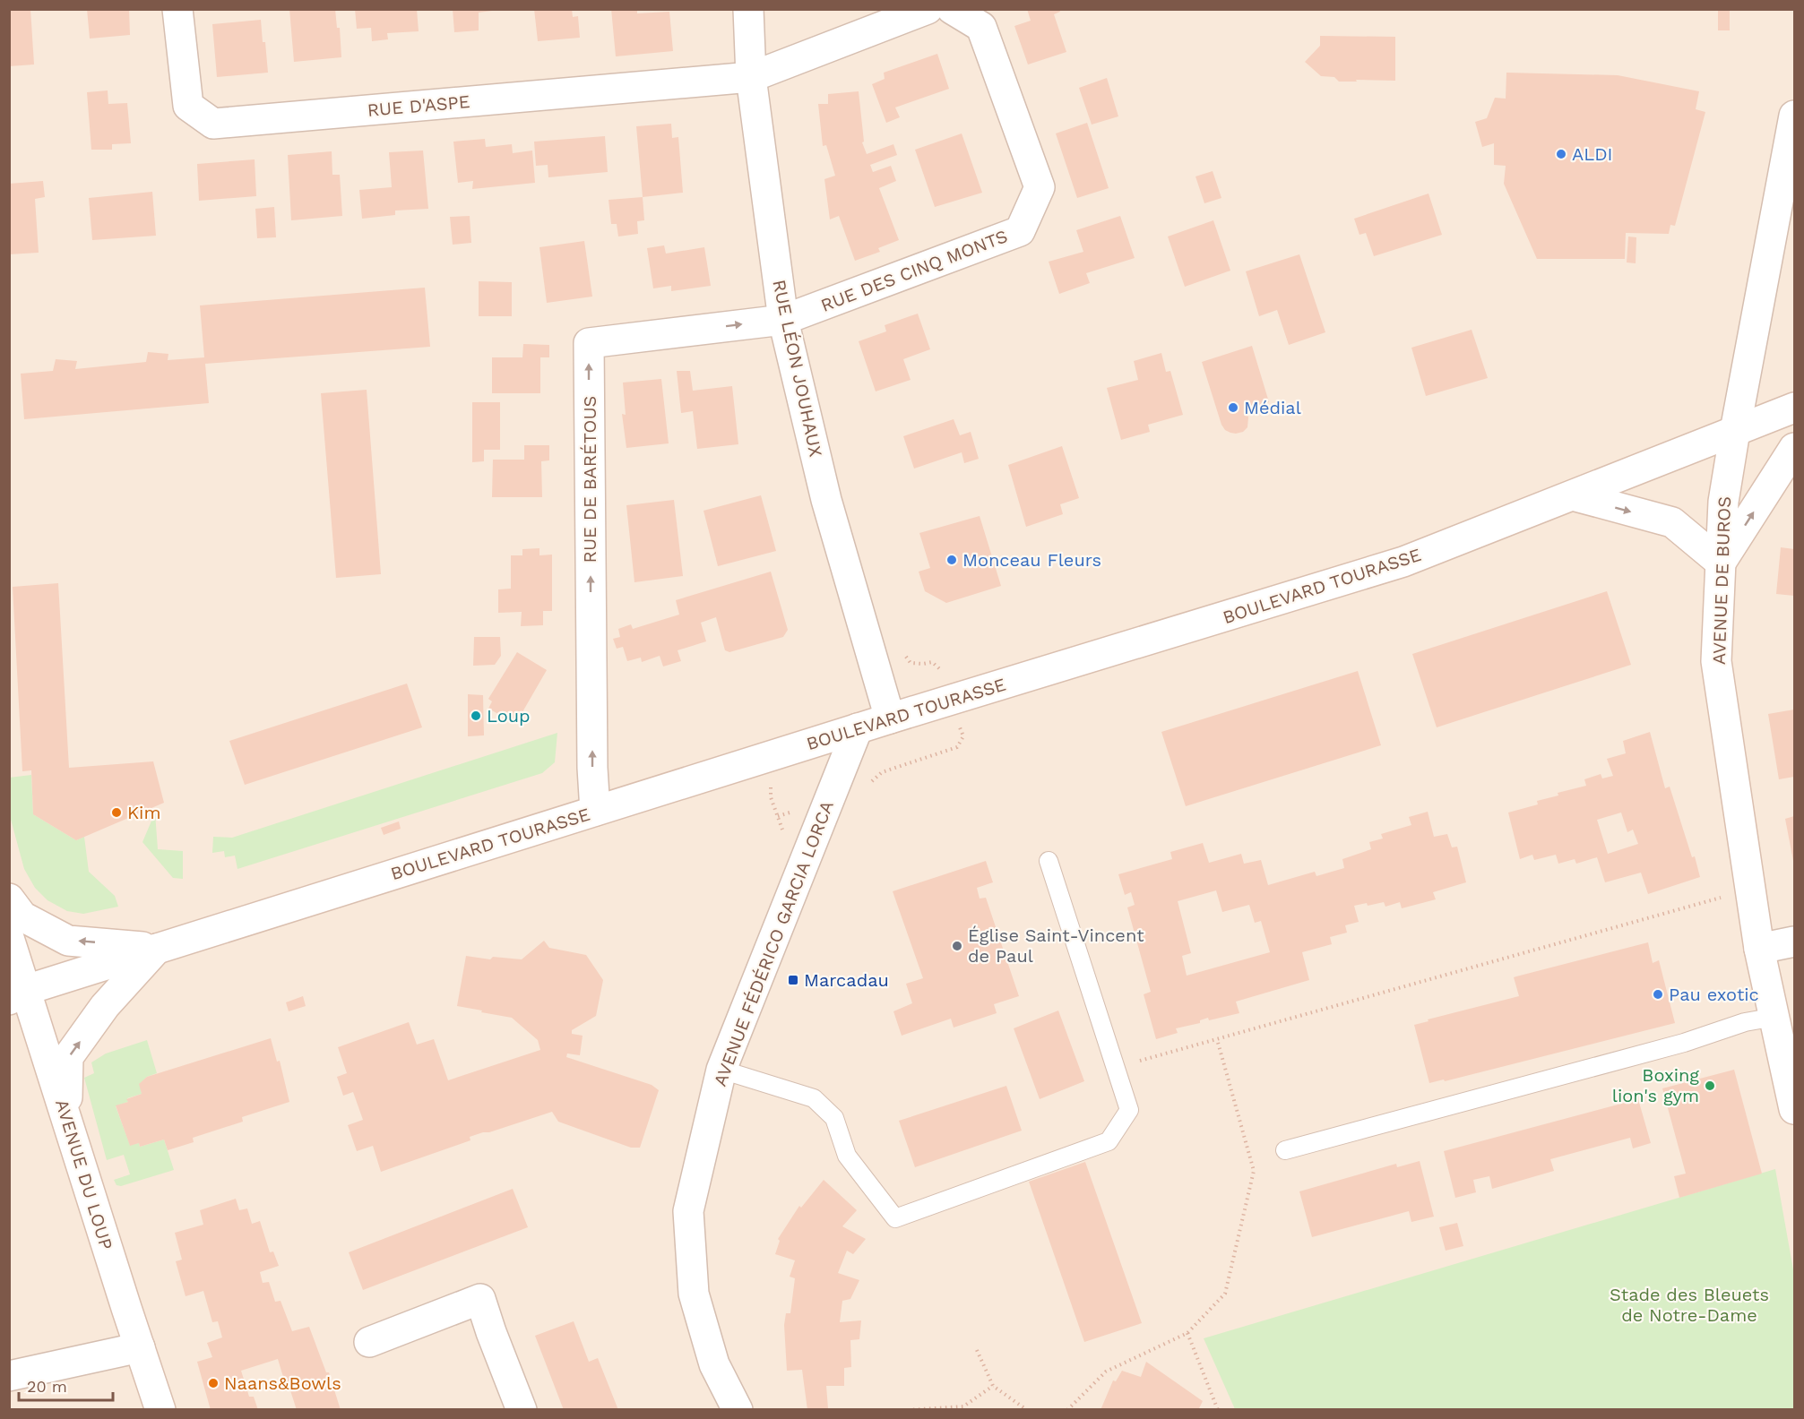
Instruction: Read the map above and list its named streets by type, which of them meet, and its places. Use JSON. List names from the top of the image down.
{
  "streets": {
    "street": [
      "RUE D'ASPE",
      "RUE DES CINQ MONTS",
      "RUE LÉON JOUHAUX",
      "RUE DE BARÉTOUS",
      "AVENUE DE BUROS",
      "BOULEVARD TOURASSE",
      "AVENUE FÉDÉRICO GARCIA LORCA",
      "AVENUE DU LOUP"
    ]
  },
  "crossings": [
    ["RUE D'ASPE", "RUE LÉON JOUHAUX"],
    ["RUE DES CINQ MONTS", "RUE LÉON JOUHAUX"],
    ["RUE DES CINQ MONTS", "RUE DE BARÉTOUS"],
    ["RUE LÉON JOUHAUX", "RUE DE BARÉTOUS"],
    ["RUE LÉON JOUHAUX", "BOULEVARD TOURASSE"],
    ["RUE DE BARÉTOUS", "BOULEVARD TOURASSE"],
    ["AVENUE DE BUROS", "BOULEVARD TOURASSE"],
    ["BOULEVARD TOURASSE", "AVENUE FÉDÉRICO GARCIA LORCA"],
    ["BOULEVARD TOURASSE", "AVENUE DU LOUP"]
  ],
  "parks": ["Stade des Bleuets de Notre-Dame"],
  "places": {
    "other": [
      "ALDI",
      "Médial",
      "Monceau Fleurs",
      "Loup",
      "Kim",
      "Église Saint-Vincent de Paul",
      "Pau exotic",
      "Boxing lion's gym",
      "Naans&Bowls"
    ],
    "transit": ["Marcadau"]
  },
  "scale_bar": "20 m"
}
